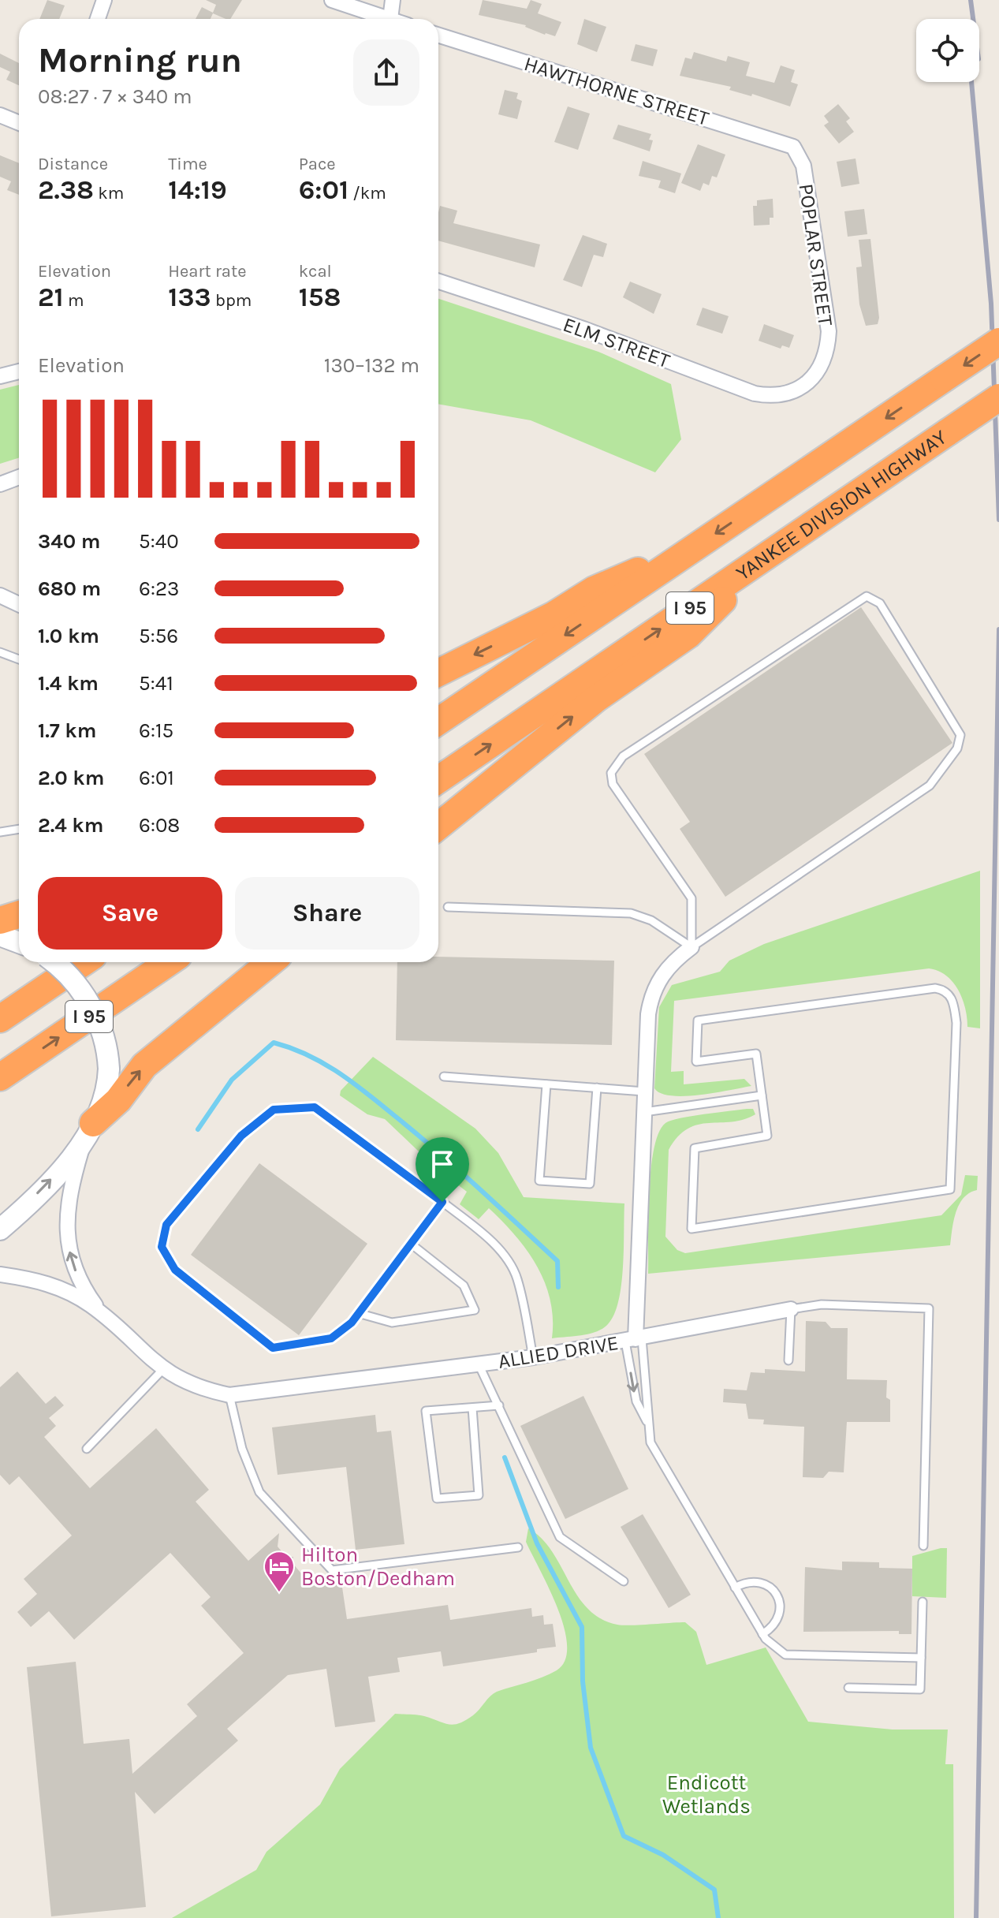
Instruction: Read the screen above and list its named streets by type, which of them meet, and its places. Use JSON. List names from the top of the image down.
{
  "streets": {
    "highway": ["YANKEE DIVISION HIGHWAY", "I 95"],
    "street": [
      "HAWTHORNE STREET",
      "POPLAR STREET",
      "ELM STREET",
      "ALLIED DRIVE"
    ]
  },
  "crossings": [
    ["HAWTHORNE STREET", "POPLAR STREET"],
    ["POPLAR STREET", "ELM STREET"]
  ],
  "parks": ["Endicott Wetlands"],
  "places": {
    "hotel": ["Hilton Boston/Dedham"]
  },
  "page": {
    "heading": ["Morning run", "08:27 · 7 × 340 m"],
    "stats": [
      ["Distance", "2.38 km"],
      ["Time", "14:19"],
      ["Pace", "6:01 /km"],
      ["Elevation", "21 m"],
      ["Heart rate", "133 bpm"],
      ["kcal", "158"]
    ],
    "chart": ["Elevation", "130–132 m"],
    "list": [
      {
        "name": "340 m",
        "note": "5:40"
      },
      {
        "name": "680 m",
        "note": "6:23"
      },
      {
        "name": "1.0 km",
        "note": "5:56"
      },
      {
        "name": "1.4 km",
        "note": "5:41"
      },
      {
        "name": "1.7 km",
        "note": "6:15"
      },
      {
        "name": "2.0 km",
        "note": "6:01"
      },
      {
        "name": "2.4 km",
        "note": "6:08"
      }
    ],
    "buttons": ["Save", "Share"]
  }
}
